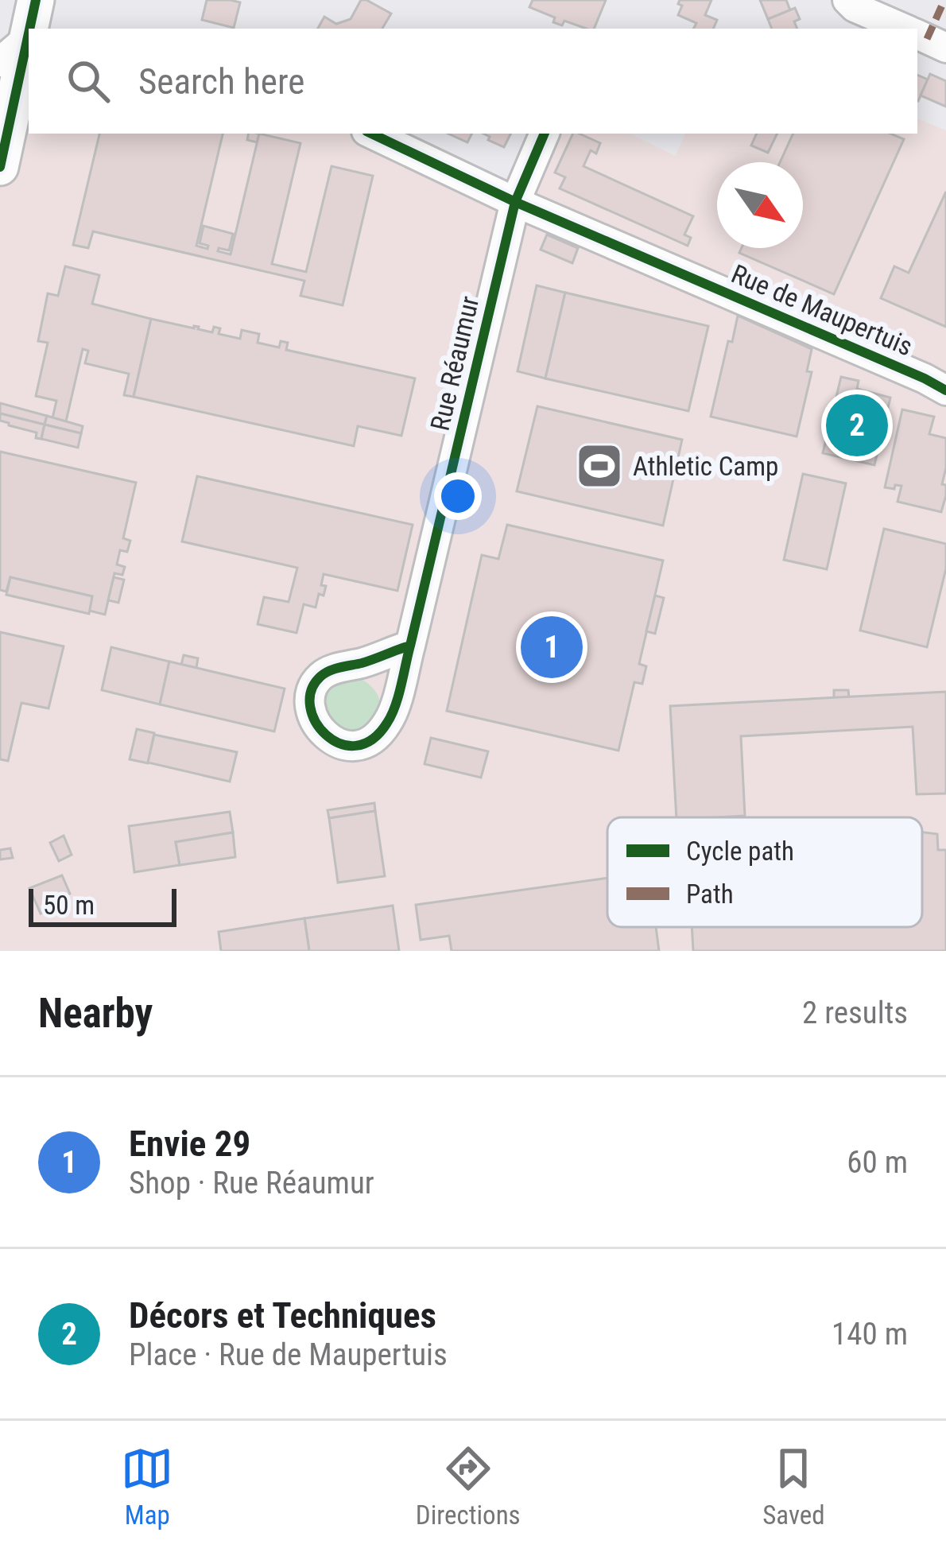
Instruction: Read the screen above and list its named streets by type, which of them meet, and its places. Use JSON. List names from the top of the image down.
{
  "streets": {
    "street": ["Rue de Maupertuis", "Rue Réaumur"]
  },
  "crossings": [
    ["Rue de Maupertuis", "Rue Réaumur"]
  ],
  "places": {
    "sports": ["Athletic Camp"]
  },
  "legend": ["Cycle path", "Path"],
  "scale_bar": "50 m",
  "north": "bottom right",
  "page": {
    "search": "Search here",
    "pins": ["2", "1"],
    "scale": "50 m",
    "heading": ["Nearby", "2 results"],
    "list": [
      {
        "mark": "1",
        "name": "Envie 29",
        "note": "Shop · Rue Réaumur",
        "value": "60 m"
      },
      {
        "mark": "2",
        "name": "Décors et Techniques",
        "note": "Place · Rue de Maupertuis",
        "value": "140 m"
      }
    ],
    "nav": ["Map", "Directions", "Saved"]
  }
}
